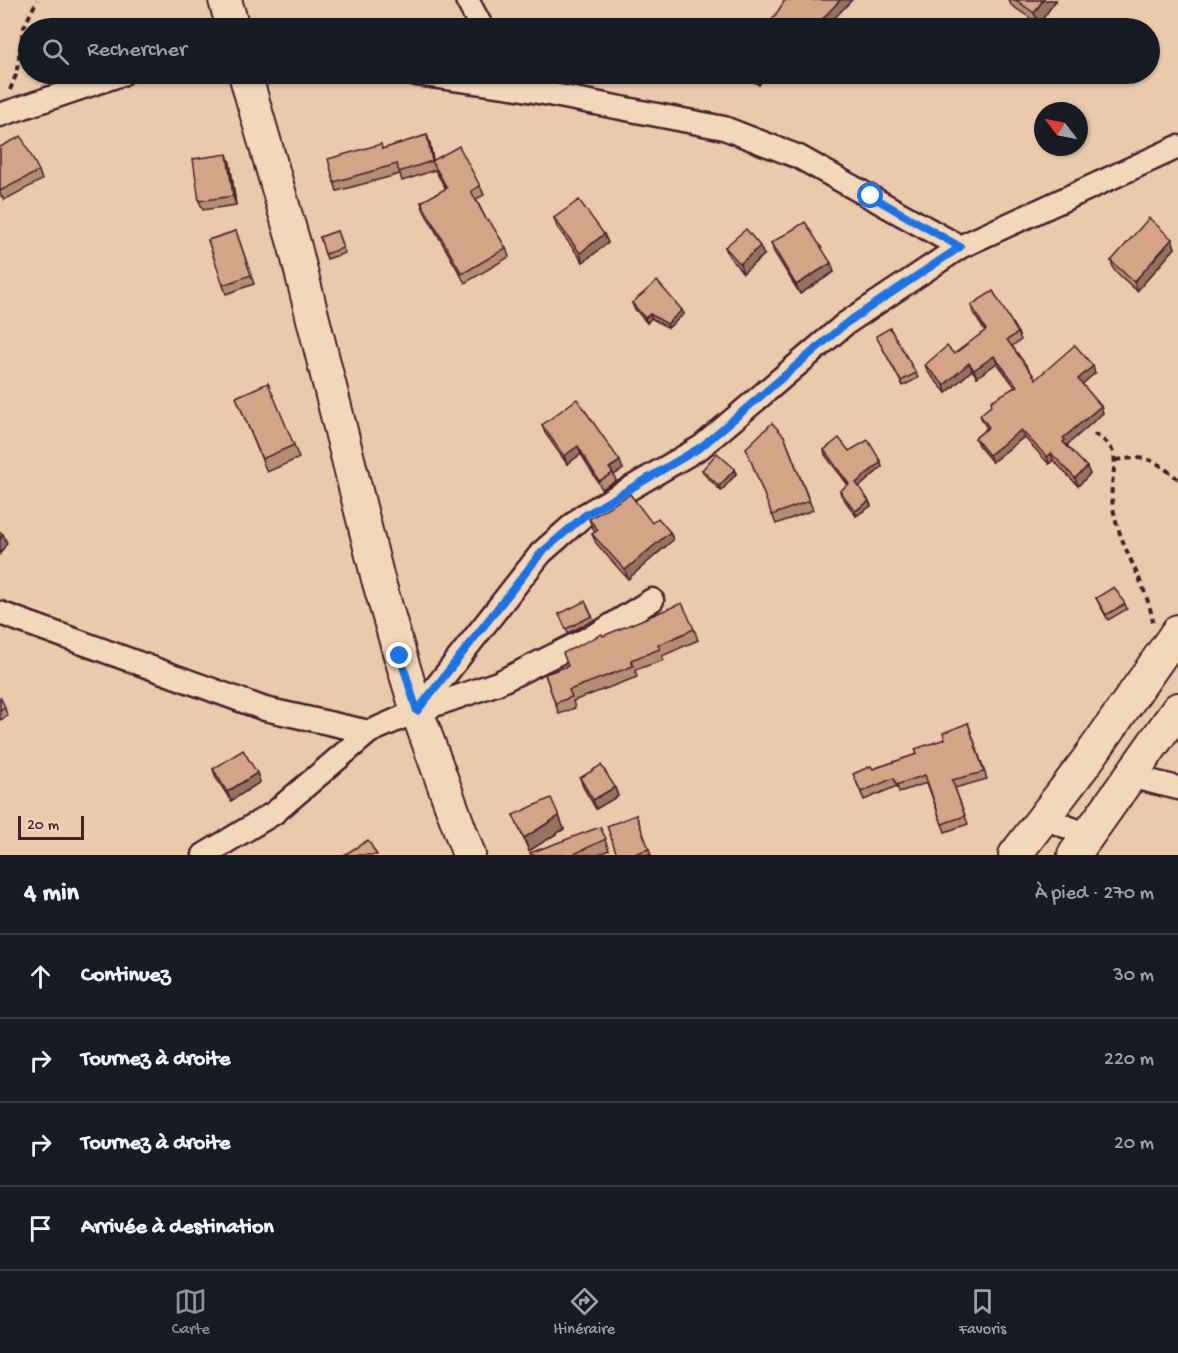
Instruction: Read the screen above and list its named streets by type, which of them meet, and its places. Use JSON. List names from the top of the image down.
{
  "scale_bar": "20 m",
  "north": "top left",
  "page": {
    "search": "Rechercher",
    "scale": "20 m",
    "heading": ["4 min", "À pied · 270 m"],
    "list": [
      ["Continuez", "30 m"],
      ["Tournez à droite", "220 m"],
      ["Tournez à droite", "20 m"],
      "Arrivée à destination"
    ],
    "nav": ["Carte", "Itinéraire", "Favoris"]
  }
}
